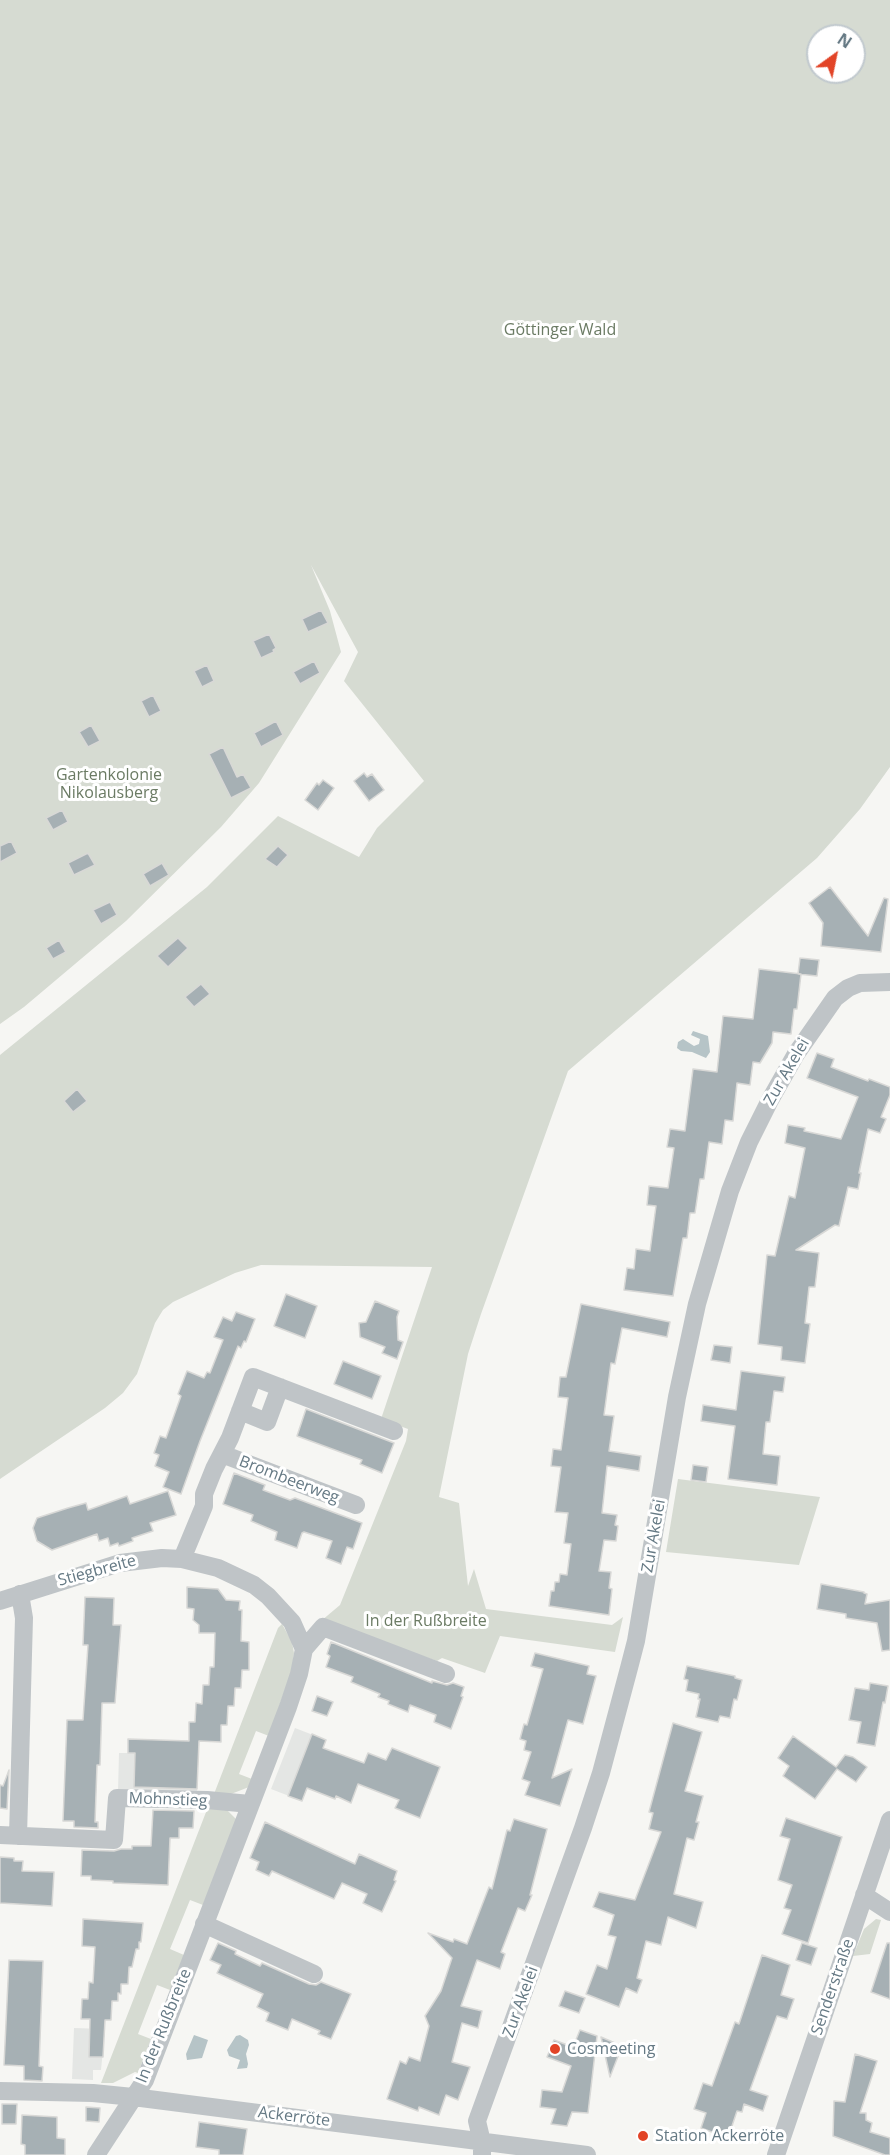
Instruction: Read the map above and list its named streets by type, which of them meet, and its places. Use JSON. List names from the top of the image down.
{
  "streets": {
    "street": [
      "Zur Akelei",
      "Brombeerweg",
      "Stiegbreite",
      "Mohnstieg",
      "Senderstraße",
      "In der Rußbreite",
      "Ackerröte"
    ]
  },
  "crossings": [
    ["Zur Akelei", "Ackerröte"],
    ["Brombeerweg", "Stiegbreite"],
    ["Stiegbreite", "Mohnstieg"],
    ["Stiegbreite", "In der Rußbreite"],
    ["Mohnstieg", "In der Rußbreite"],
    ["In der Rußbreite", "Ackerröte"]
  ],
  "parks": ["Göttinger Wald", "Gartenkolonie Nikolausberg", "In der Rußbreite"],
  "places": ["Cosmeeting", "Station Ackerröte"],
  "north": "top right"
}
